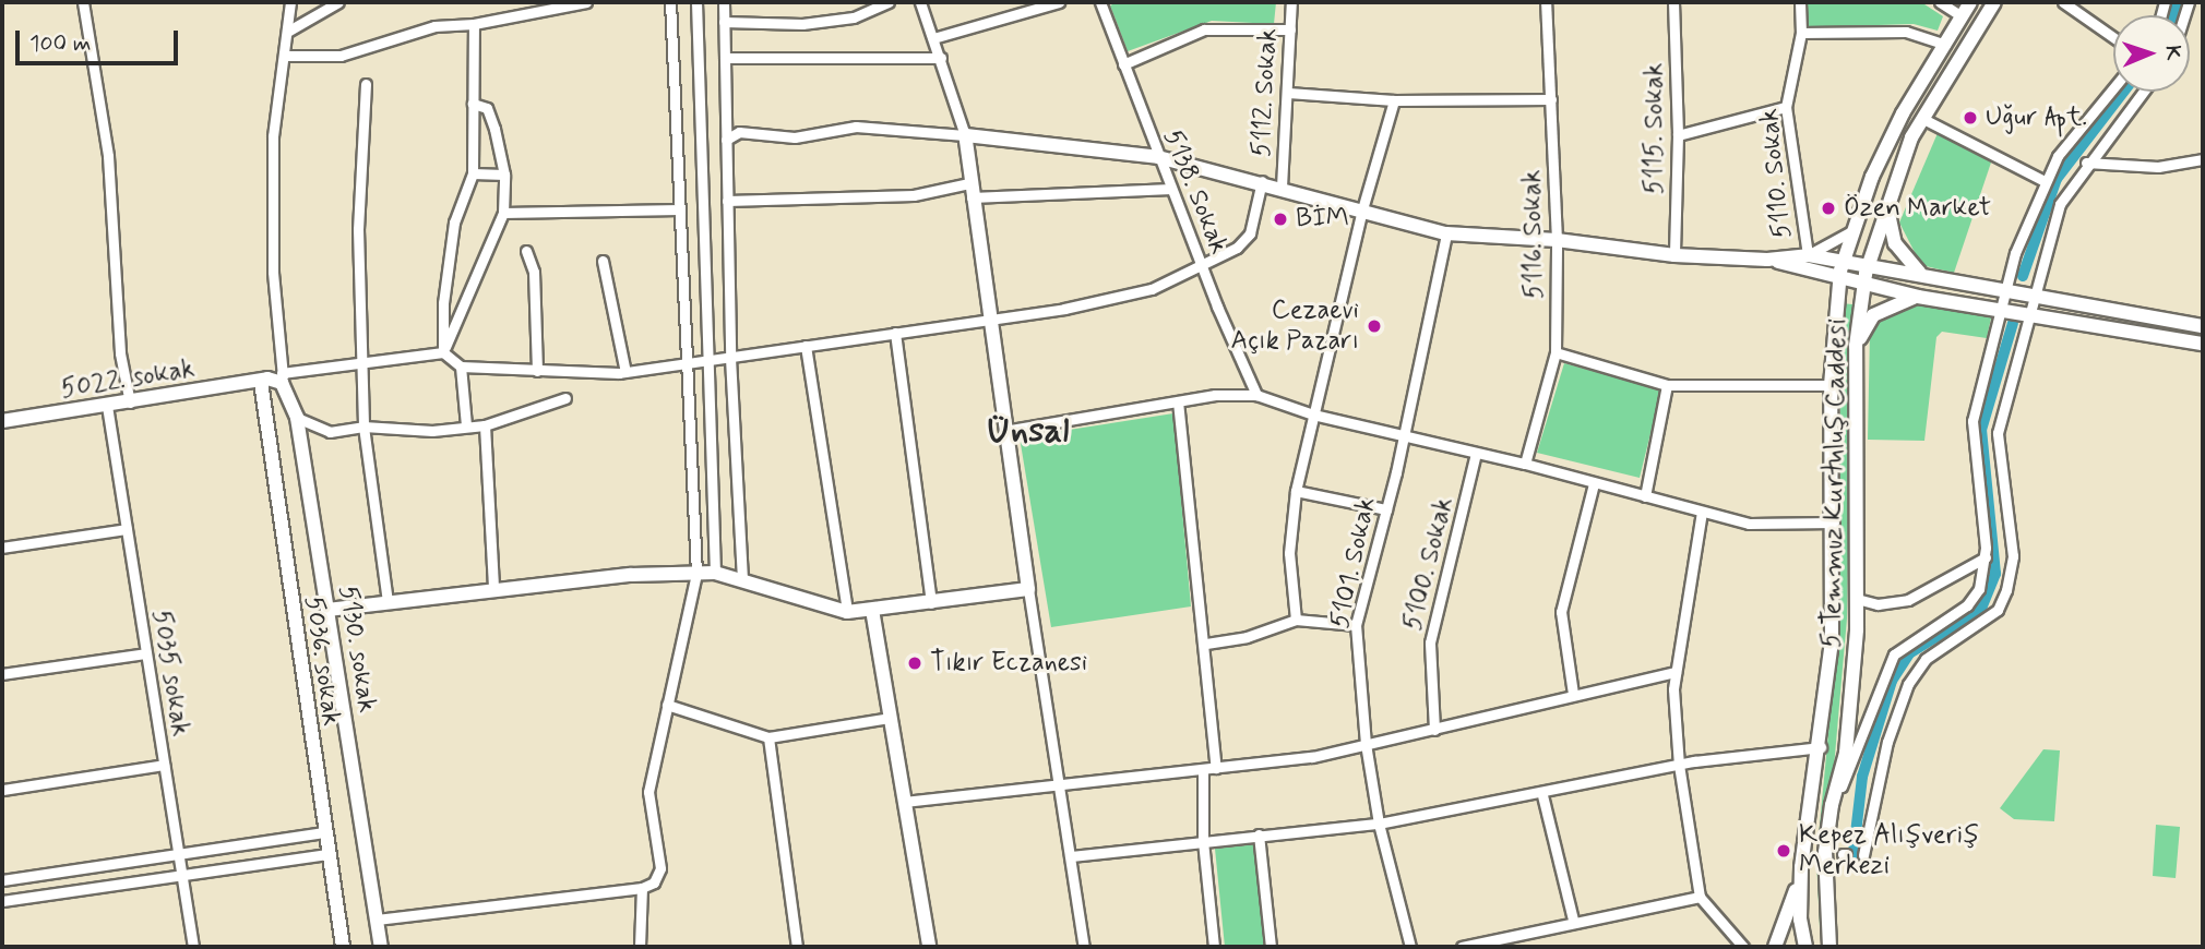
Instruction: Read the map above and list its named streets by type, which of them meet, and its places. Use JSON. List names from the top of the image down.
{
  "streets": {
    "street": [
      "5112. Sokak",
      "5115. Sokak",
      "5110. Sokak",
      "5138. Sokak",
      "5116. Sokak",
      "5022. sokak",
      "5 Temmuz Kurtuluş Caddesi",
      "5101. Sokak",
      "5100. Sokak",
      "5130. sokak",
      "5036. sokak",
      "5035 sokak"
    ]
  },
  "crossings": [
    ["5022. sokak", "5036. sokak"],
    ["5022. sokak", "5035 sokak"]
  ],
  "districts": ["Ünsal"],
  "places": [
    "Uğur Apt.",
    "Özen Market",
    "BİM",
    "Cezaevi Açık Pazarı",
    "Tıkır Eczanesi",
    "Kepez Alışveriş Merkezi"
  ],
  "scale_bar": "100 m",
  "north": "right"
}
